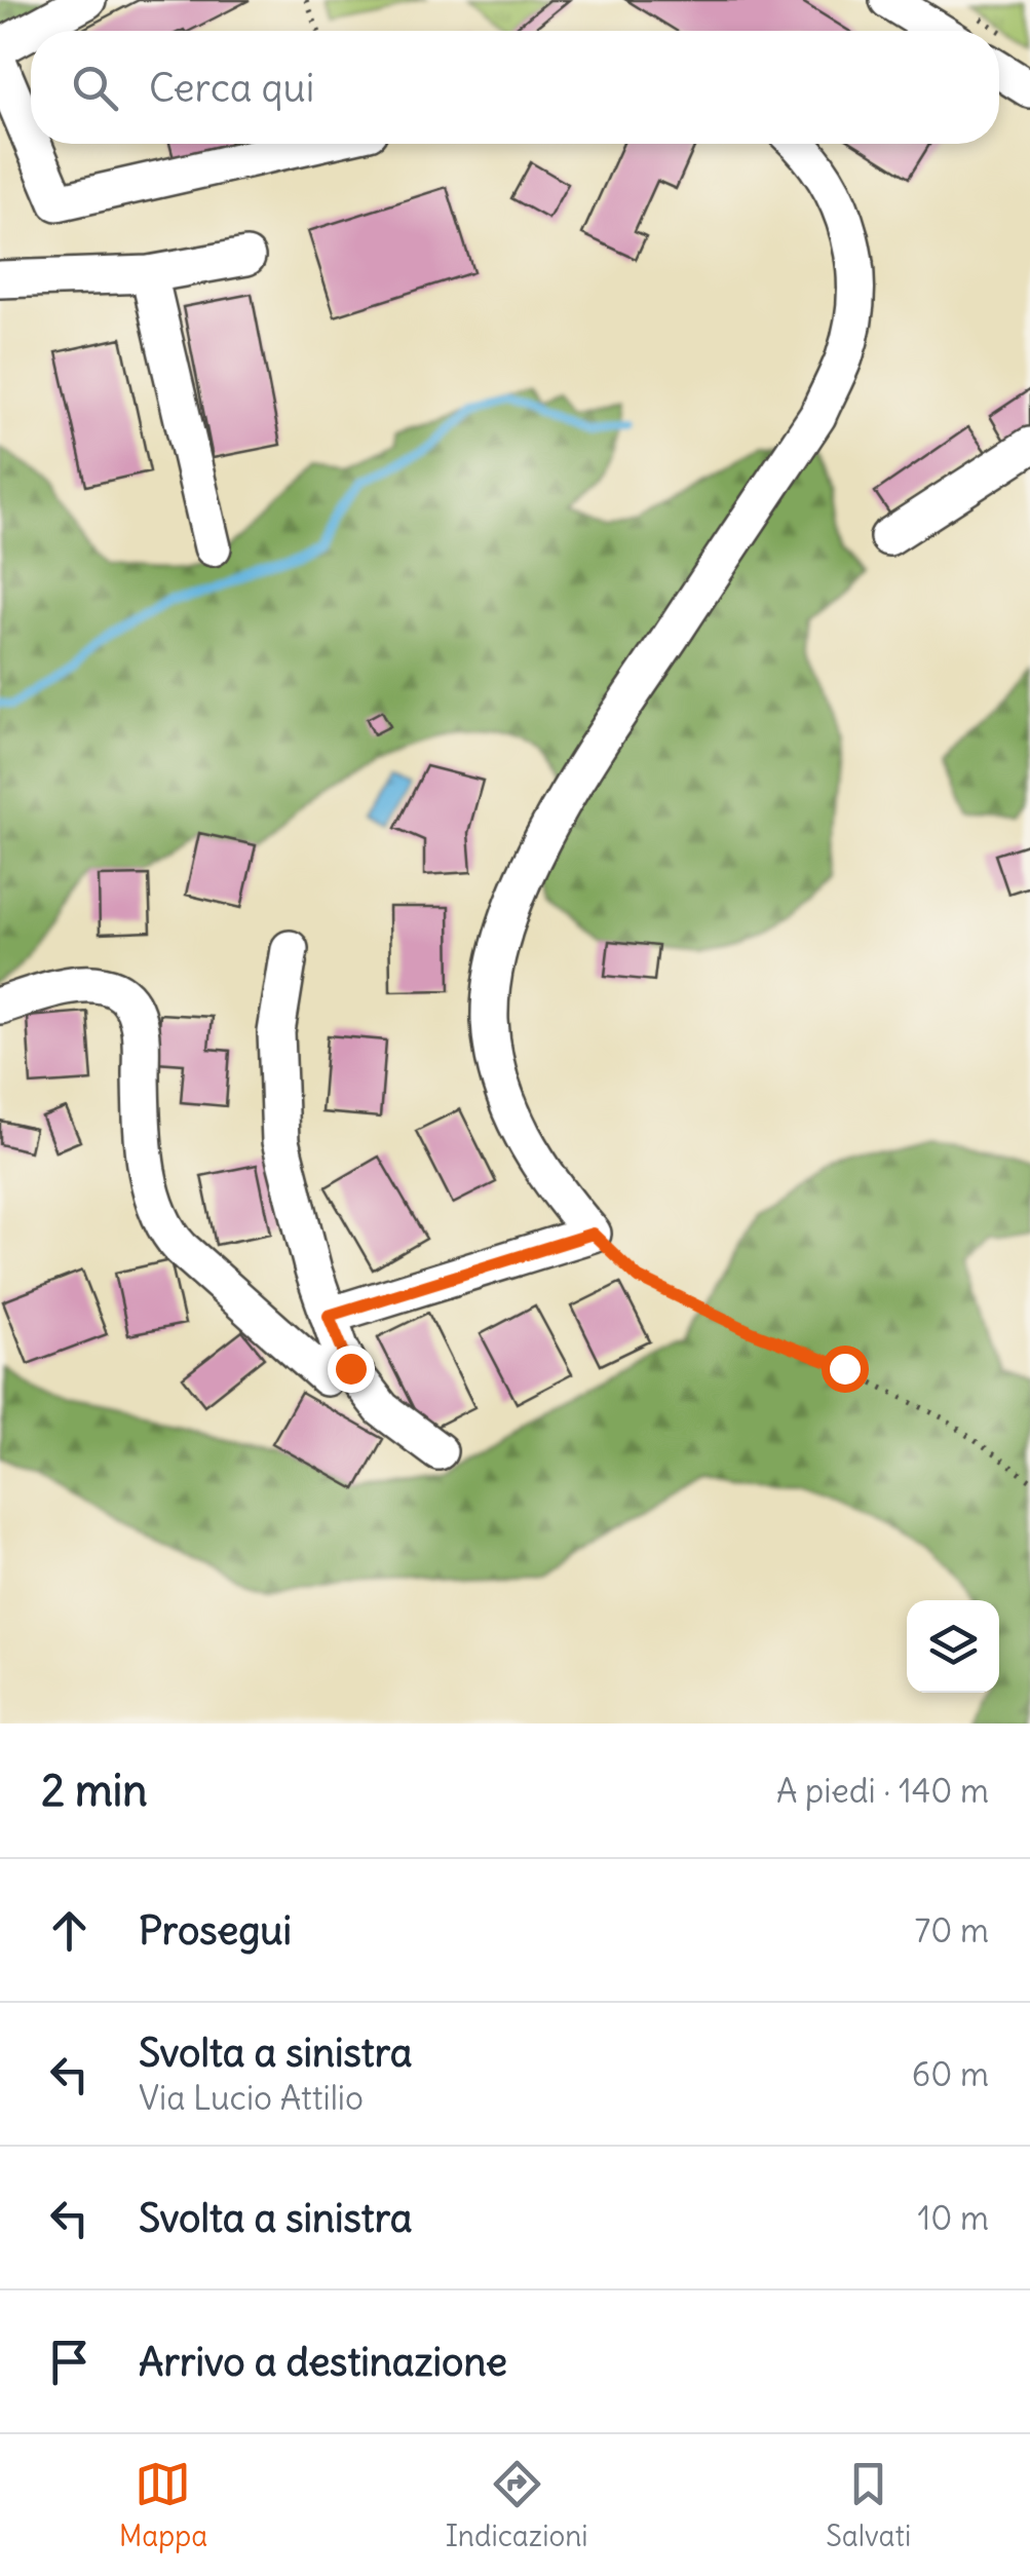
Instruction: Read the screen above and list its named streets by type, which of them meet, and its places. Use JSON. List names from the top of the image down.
{
  "page": {
    "search": "Cerca qui",
    "heading": ["2 min", "A piedi · 140 m"],
    "list": [
      ["Prosegui", "70 m"],
      ["Svolta a sinistra", "Via Lucio Attilio", "60 m"],
      ["Svolta a sinistra", "10 m"],
      "Arrivo a destinazione"
    ],
    "nav": ["Mappa", "Indicazioni", "Salvati"]
  }
}
